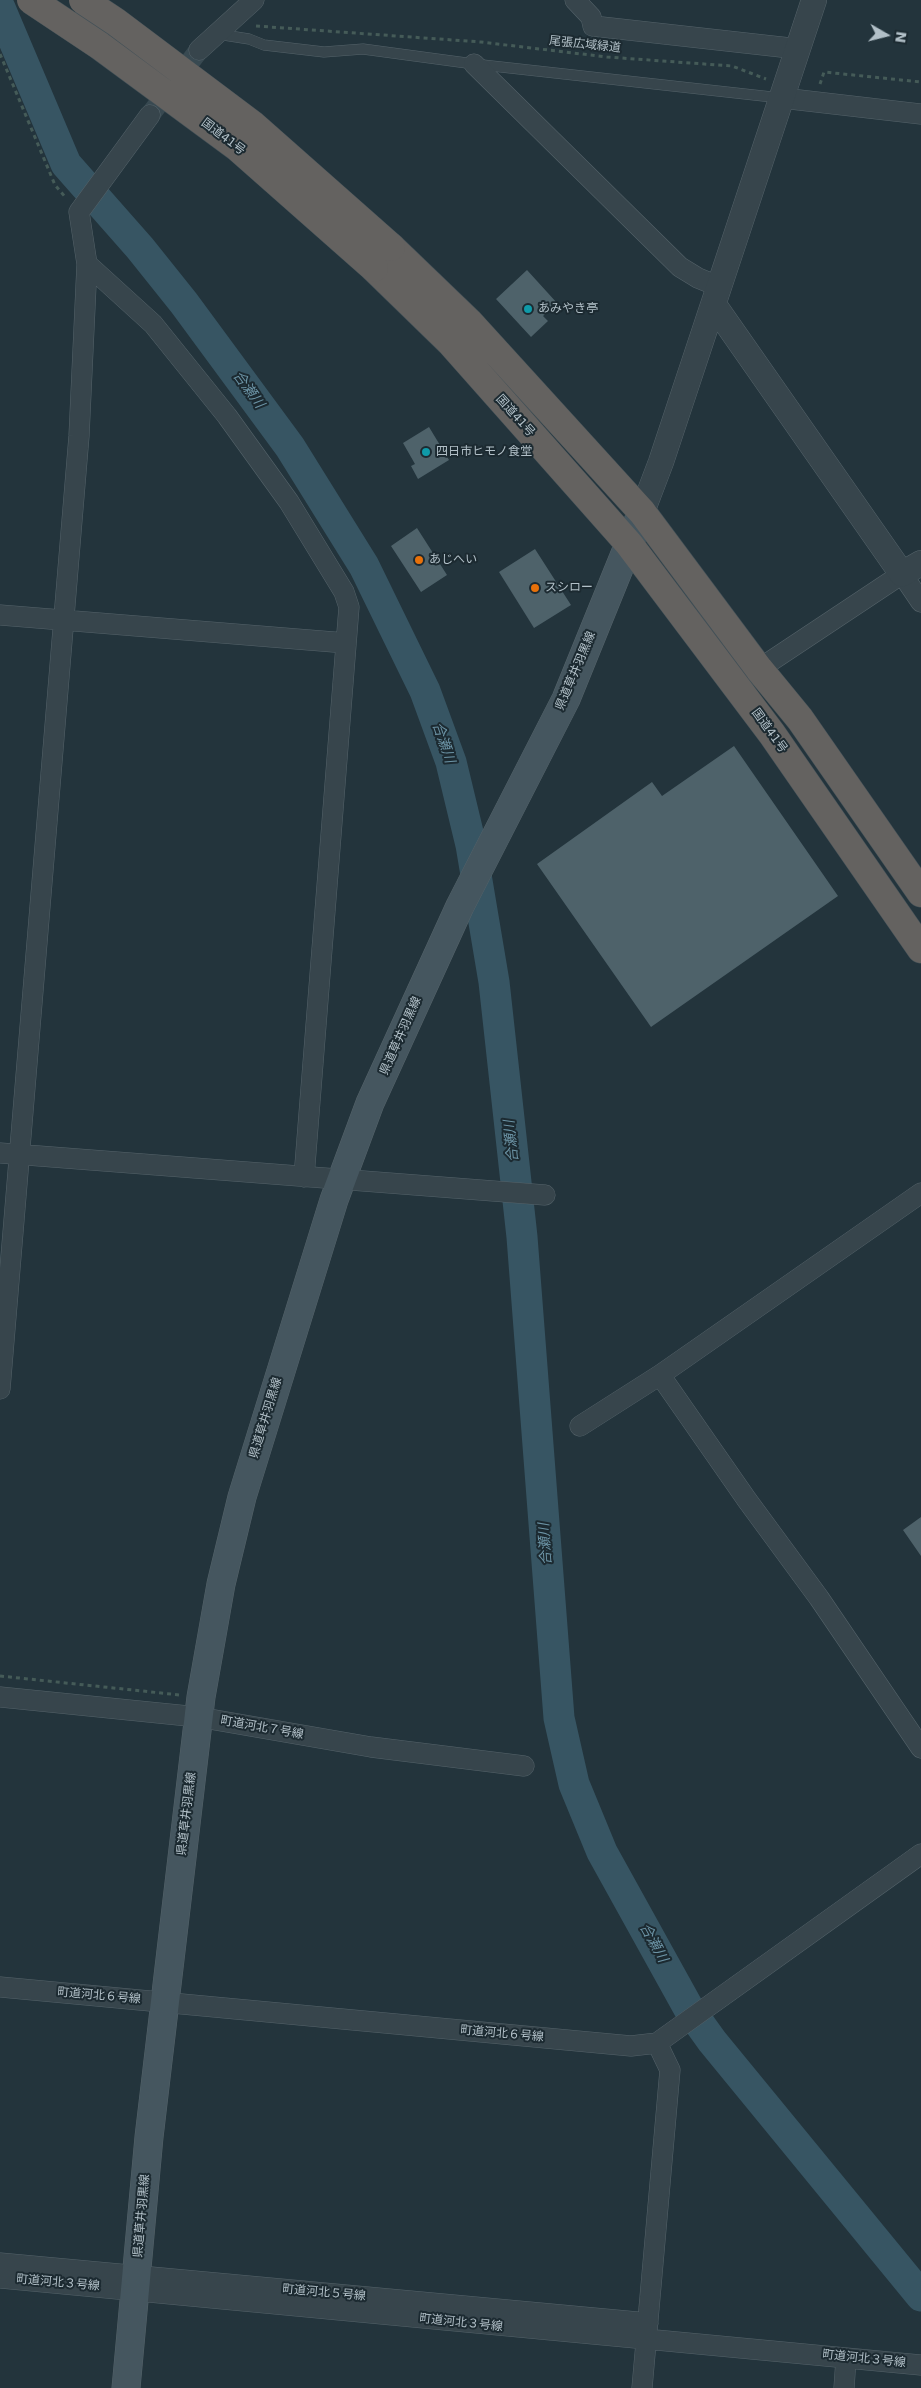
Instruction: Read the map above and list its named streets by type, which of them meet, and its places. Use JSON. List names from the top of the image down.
{
  "streets": {
    "highway": ["国道41号"],
    "main road": ["県道草井羽黒線"],
    "street": [
      "町道河北７号線",
      "町道河北６号線",
      "町道河北３号線",
      "町道河北５号線"
    ],
    "path": ["尾張広域緑道"]
  },
  "crossings": [
    ["国道41号", "県道草井羽黒線"],
    ["県道草井羽黒線", "町道河北７号線"],
    ["県道草井羽黒線", "町道河北６号線"],
    ["県道草井羽黒線", "町道河北３号線"],
    ["県道草井羽黒線", "町道河北５号線"],
    ["町道河北３号線", "町道河北５号線"]
  ],
  "water": ["合瀬川"],
  "places": [
    "あみやき亭",
    "四日市ヒモノ食堂",
    "あじへい",
    "スシロー"
  ],
  "north": "right"
}
